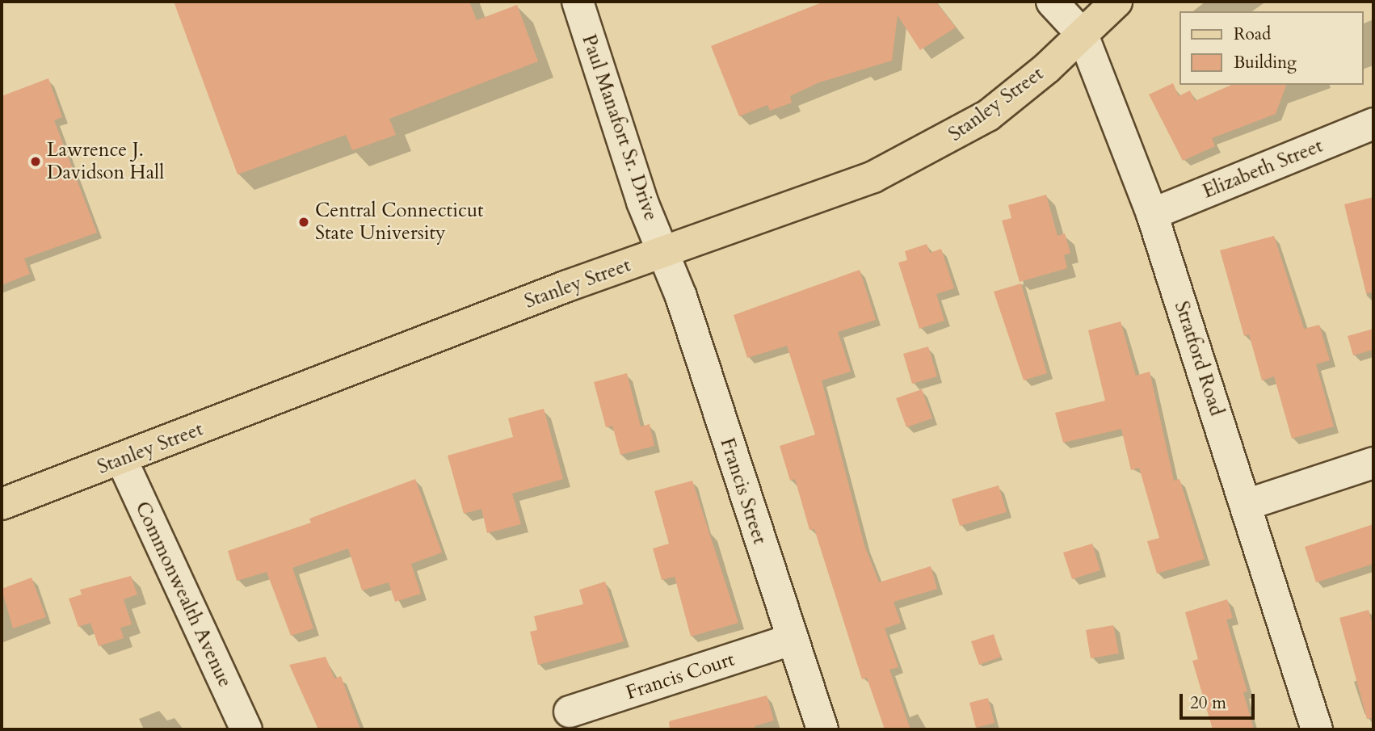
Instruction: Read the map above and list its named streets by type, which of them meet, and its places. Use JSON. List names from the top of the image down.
{
  "streets": {
    "main road": ["Stanley Street"],
    "street": [
      "Paul Manafort Sr. Drive",
      "Elizabeth Street",
      "Stratford Road",
      "Francis Street",
      "Commonwealth Avenue",
      "Francis Court"
    ]
  },
  "crossings": [
    ["Stanley Street", "Paul Manafort Sr. Drive"],
    ["Stanley Street", "Stratford Road"],
    ["Stanley Street", "Francis Street"],
    ["Stanley Street", "Commonwealth Avenue"],
    ["Paul Manafort Sr. Drive", "Francis Street"],
    ["Elizabeth Street", "Stratford Road"],
    ["Francis Street", "Francis Court"]
  ],
  "places": ["Lawrence J. Davidson Hall", "Central Connecticut State University"],
  "legend": ["Road", "Building"],
  "scale_bar": "20 m"
}
